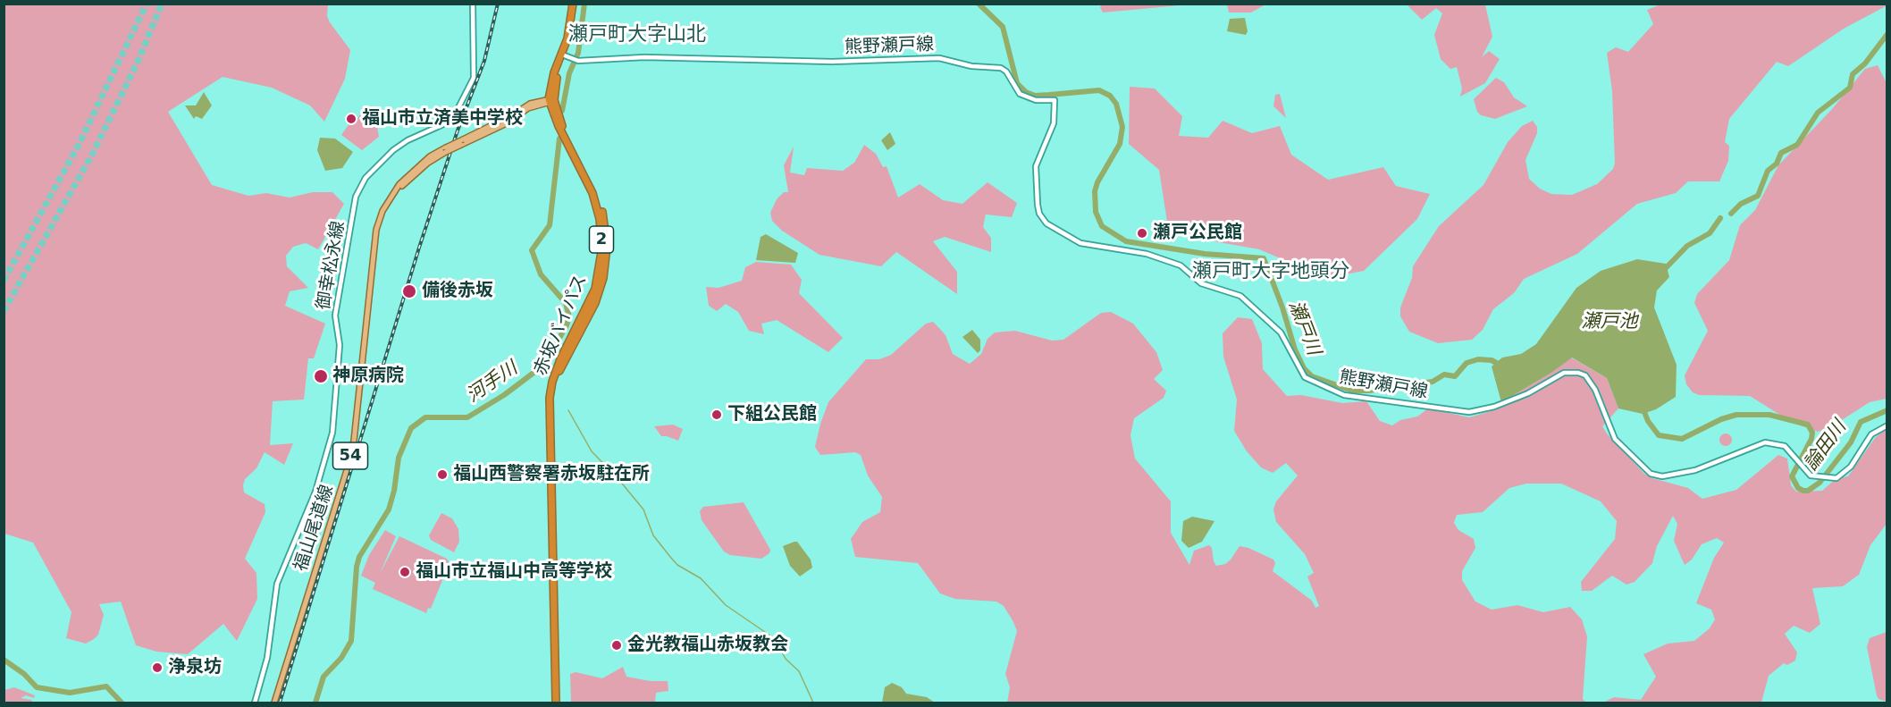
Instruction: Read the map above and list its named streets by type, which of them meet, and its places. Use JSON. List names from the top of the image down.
{
  "streets": {
    "highway": ["2", "赤坂バイパス"],
    "main road": [
      "熊野瀬戸線",
      "御幸松永線",
      "54",
      "福山尾道線"
    ]
  },
  "crossings": [
    ["赤坂バイパス", "福山尾道線"]
  ],
  "districts": ["瀬戸町大字山北", "瀬戸町大字地頭分"],
  "water": [
    "瀬戸池",
    "瀬戸川",
    "河手川",
    "論田川"
  ],
  "places": [
    "福山市立済美中学校",
    "瀬戸公民館",
    "備後赤坂",
    "神原病院",
    "下組公民館",
    "福山西警察署赤坂駐在所",
    "福山市立福山中高等学校",
    "金光教福山赤坂教会",
    "浄泉坊"
  ]
}
